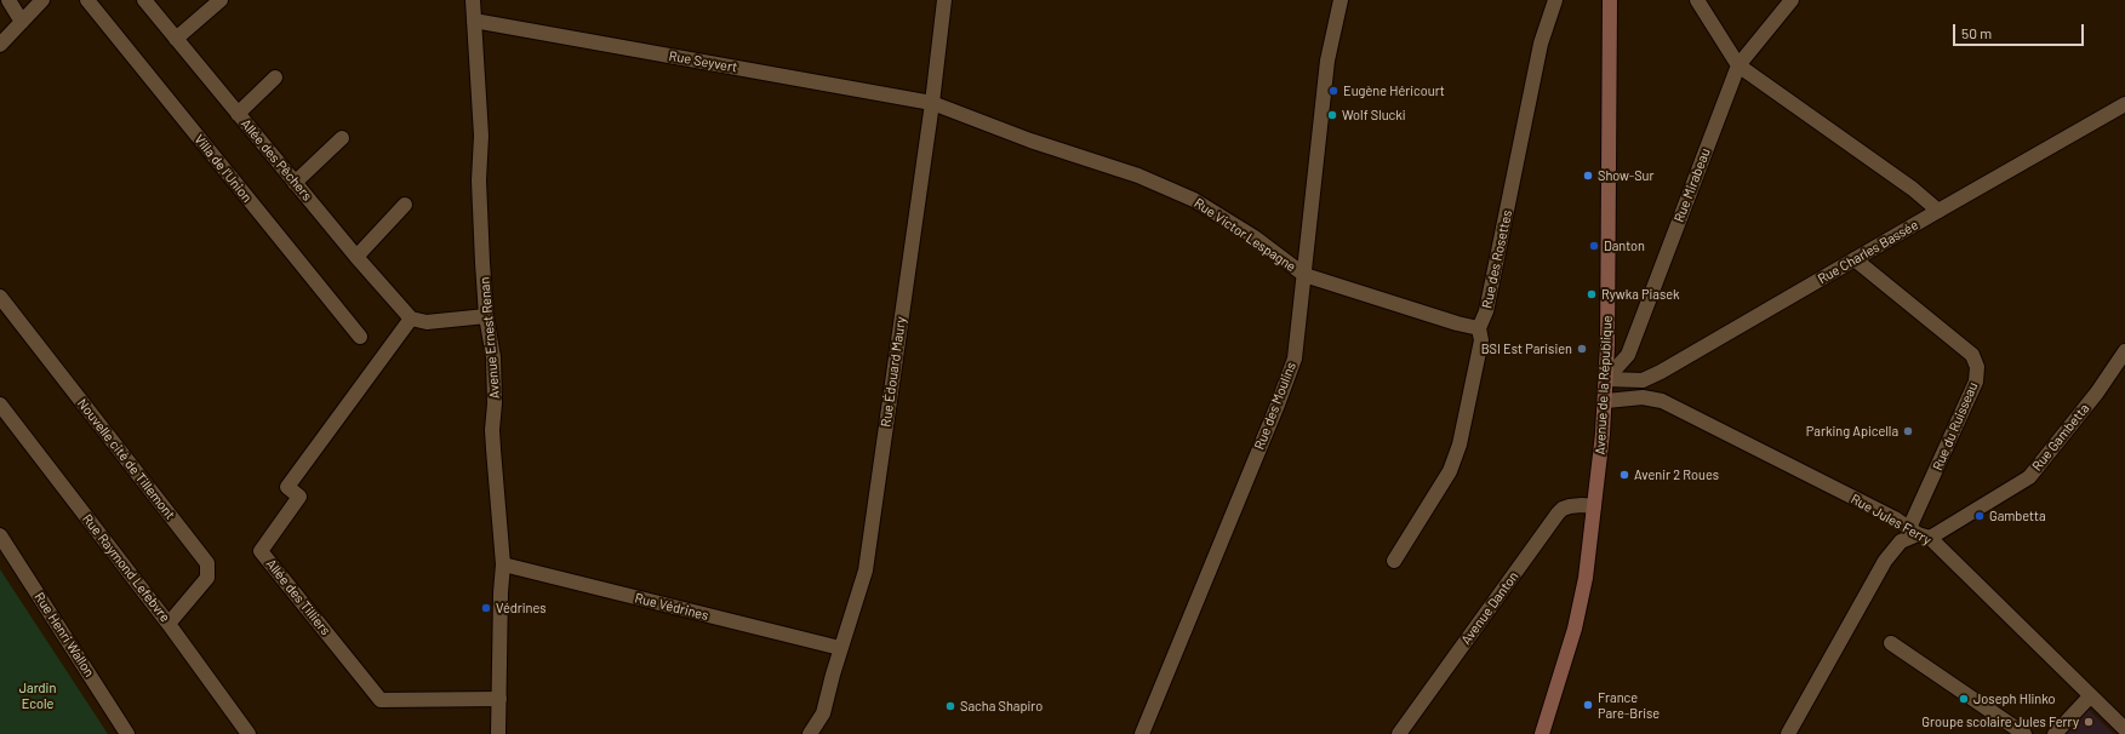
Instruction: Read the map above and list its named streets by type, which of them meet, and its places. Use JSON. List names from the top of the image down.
{
  "streets": {
    "main road": ["Avenue de la République"],
    "street": [
      "Rue Seyvert",
      "Allée des Pêchers",
      "Villa de l'Union",
      "Rue Mirabeau",
      "Rue Victor Lespagne",
      "Rue Charles Bassée",
      "Rue des Rosettes",
      "Avenue Ernest Renan",
      "Rue Édouard Maury",
      "Rue des Moulins",
      "Rue du Ruisseau",
      "Rue Gambetta",
      "Nouvelle cité de Tillemont",
      "Rue Jules Ferry",
      "Rue Raymond Lefebvre",
      "Allée des Tilliers",
      "Rue Védrines",
      "Avenue Danton",
      "Rue Henri Wallon"
    ]
  },
  "crossings": [
    ["Rue Seyvert", "Rue Victor Lespagne"],
    ["Rue Seyvert", "Avenue Ernest Renan"],
    ["Rue Seyvert", "Rue Édouard Maury"],
    ["Allée des Pêchers", "Allée des Tilliers"],
    ["Rue Mirabeau", "Rue Charles Bassée"],
    ["Rue Mirabeau", "Avenue de la République"],
    ["Rue Victor Lespagne", "Rue des Rosettes"],
    ["Rue Victor Lespagne", "Rue Édouard Maury"],
    ["Rue Victor Lespagne", "Rue des Moulins"],
    ["Rue Charles Bassée", "Avenue de la République"],
    ["Rue Charles Bassée", "Rue du Ruisseau"],
    ["Avenue Ernest Renan", "Allée des Tilliers"],
    ["Avenue Ernest Renan", "Rue Védrines"],
    ["Rue Édouard Maury", "Rue Védrines"],
    ["Avenue de la République", "Rue Jules Ferry"],
    ["Avenue de la République", "Avenue Danton"],
    ["Rue du Ruisseau", "Rue Gambetta"],
    ["Rue du Ruisseau", "Rue Jules Ferry"],
    ["Rue Gambetta", "Rue Jules Ferry"],
    ["Nouvelle cité de Tillemont", "Rue Raymond Lefebvre"]
  ],
  "parks": ["Jardin Ecole"],
  "places": [
    "Eugène Héricourt",
    "Wolf Slucki",
    "Show-Sur",
    "Danton",
    "Rywka Piasek",
    "BSI Est Parisien",
    "Parking Apicella",
    "Avenir 2 Roues",
    "Gambetta",
    "Védrines",
    "Joseph Hlinko",
    "France Pare-Brise",
    "Sacha Shapiro",
    "Groupe scolaire Jules Ferry"
  ],
  "scale_bar": "50 m"
}
